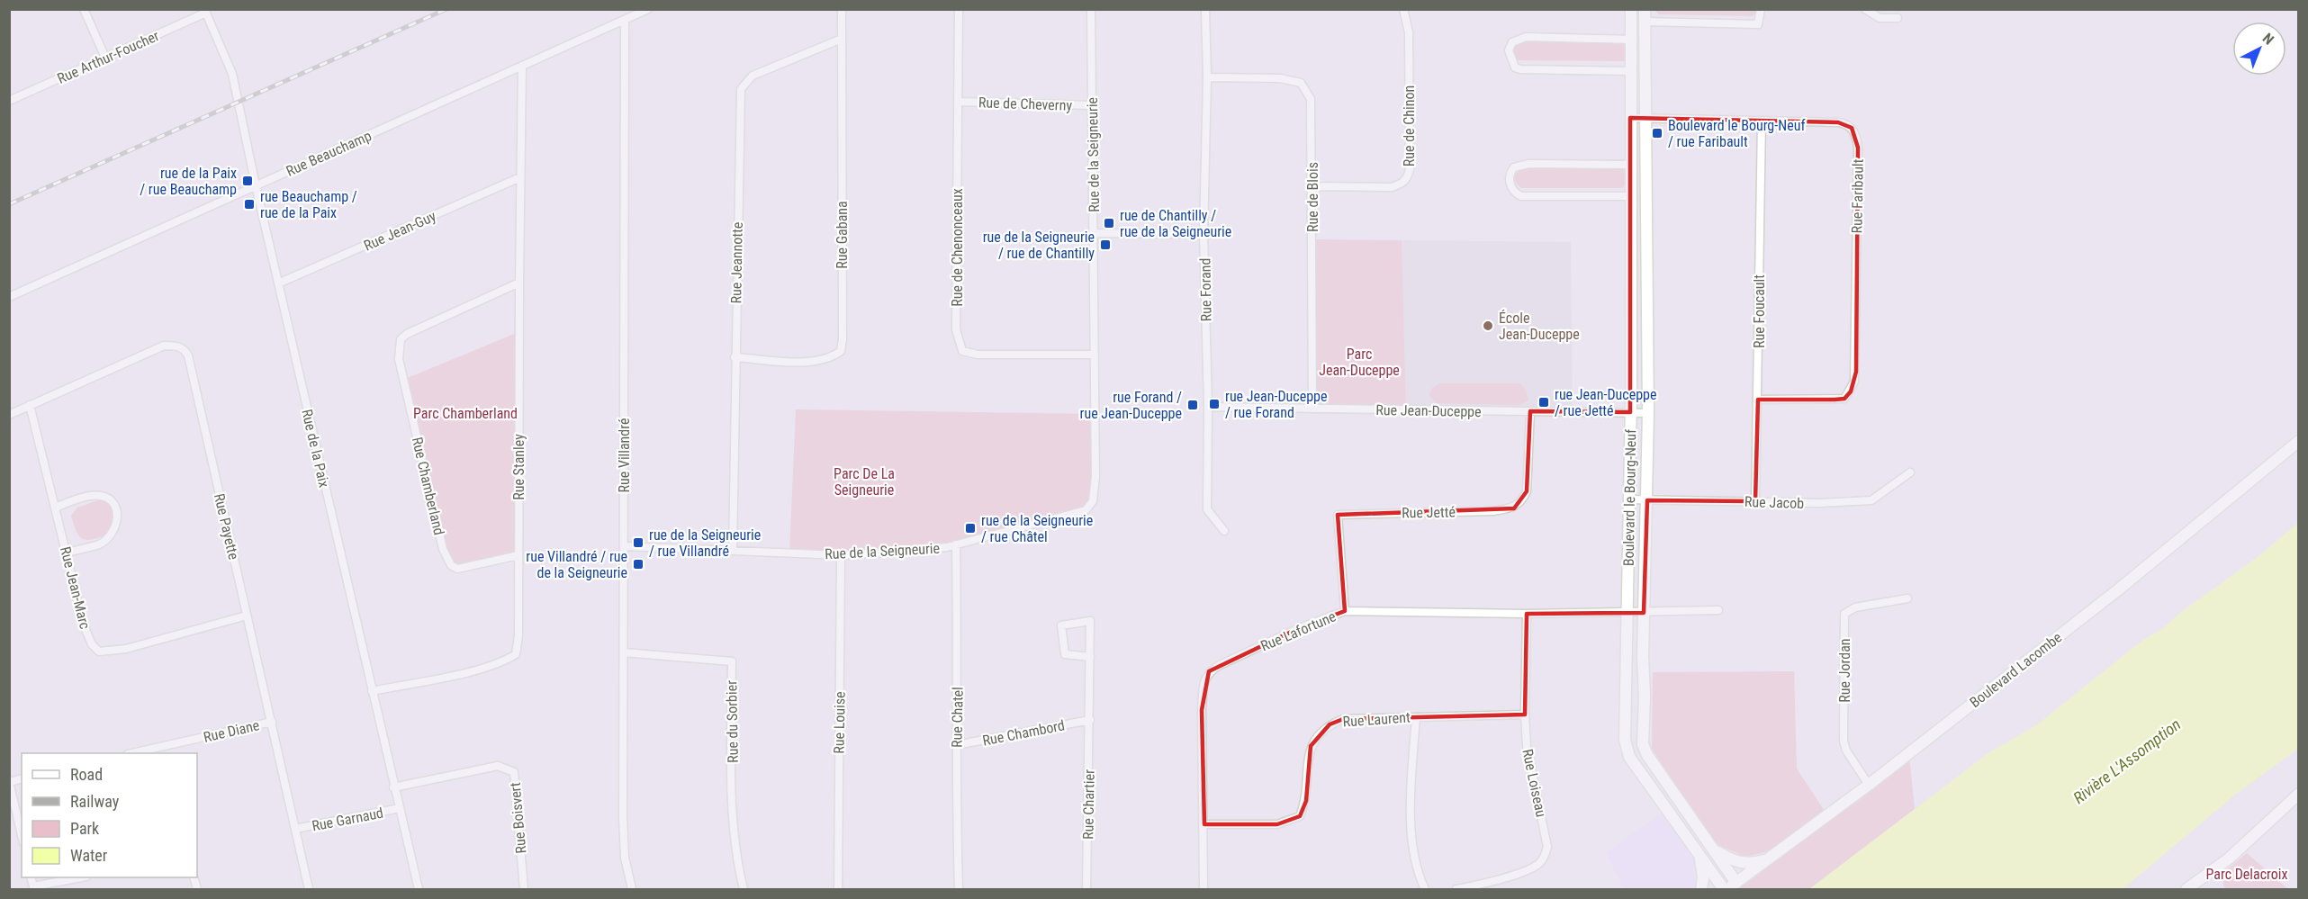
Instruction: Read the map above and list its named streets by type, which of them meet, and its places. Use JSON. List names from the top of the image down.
{
  "streets": {
    "street": [
      "Rue Arthur-Foucher",
      "Rue de Cheverny",
      "Rue de Chinon",
      "Rue Beauchamp",
      "Rue de la Seigneurie",
      "Rue Faribault",
      "Rue de Blois",
      "Rue Jean-Guy",
      "Rue Gabana",
      "Rue de Chenonceaux",
      "Rue Jeannotte",
      "Rue Forand",
      "Rue Foucault",
      "Rue Jean-Duceppe",
      "Rue de la Paix",
      "Rue Villandré",
      "Rue Stanley",
      "Rue Chamberland",
      "Boulevard le Bourg-Neuf",
      "Rue Jacob",
      "Rue Jetté",
      "Rue Payette",
      "Rue Jean-Marc",
      "Rue Lafortune",
      "Boulevard Lacombe",
      "Rue Jordan",
      "Rue Chatel",
      "Rue Laurent",
      "Rue du Sorbier",
      "Rue Louise",
      "Rue Diane",
      "Rue Chambord",
      "Rue Loiseau",
      "Rue Chartier",
      "Rue Boisvert",
      "Rue Garnaud"
    ]
  },
  "crossings": [
    ["Rue Arthur-Foucher", "Rue de la Paix"],
    ["Rue de Cheverny", "Rue de la Seigneurie"],
    ["Rue de Cheverny", "Rue de Chenonceaux"],
    ["Rue de Chinon", "Rue de Blois"],
    ["Rue Beauchamp", "Rue de la Paix"],
    ["Rue Beauchamp", "Rue Villandré"],
    ["Rue Beauchamp", "Rue Stanley"],
    ["Rue de la Seigneurie", "Rue de Chenonceaux"],
    ["Rue de la Seigneurie", "Rue Jeannotte"],
    ["Rue de la Seigneurie", "Rue Villandré"],
    ["Rue de la Seigneurie", "Rue Chatel"],
    ["Rue de la Seigneurie", "Rue Louise"],
    ["Rue Faribault", "Rue Foucault"],
    ["Rue Faribault", "Boulevard le Bourg-Neuf"],
    ["Rue de Blois", "Rue Forand"],
    ["Rue de Blois", "Rue Jean-Duceppe"],
    ["Rue Jean-Guy", "Rue de la Paix"],
    ["Rue Jean-Guy", "Rue Stanley"],
    ["Rue Gabana", "Rue Jeannotte"],
    ["Rue Forand", "Rue Jean-Duceppe"],
    ["Rue Foucault", "Rue Jacob"],
    ["Rue Jean-Duceppe", "Boulevard le Bourg-Neuf"],
    ["Rue Jean-Duceppe", "Rue Jetté"],
    ["Rue de la Paix", "Rue Stanley"],
    ["Rue de la Paix", "Rue Boisvert"],
    ["Rue de la Paix", "Rue Garnaud"],
    ["Rue Villandré", "Rue du Sorbier"],
    ["Rue Stanley", "Rue Chamberland"],
    ["Boulevard le Bourg-Neuf", "Rue Jacob"],
    ["Boulevard le Bourg-Neuf", "Rue Lafortune"],
    ["Boulevard le Bourg-Neuf", "Boulevard Lacombe"],
    ["Rue Jetté", "Rue Lafortune"],
    ["Rue Payette", "Rue Jean-Marc"],
    ["Rue Payette", "Rue Diane"],
    ["Rue Payette", "Rue Garnaud"],
    ["Rue Lafortune", "Rue Laurent"],
    ["Rue Lafortune", "Rue Loiseau"],
    ["Boulevard Lacombe", "Rue Jordan"],
    ["Rue Chatel", "Rue Chambord"],
    ["Rue Laurent", "Rue Loiseau"],
    ["Rue Chambord", "Rue Chartier"]
  ],
  "water": ["Rivière L'Assomption"],
  "parks": [
    "Parc Jean-Duceppe",
    "Parc Chamberland",
    "Parc De La Seigneurie",
    "Parc Delacroix"
  ],
  "places": {
    "transit": [
      "Boulevard le Bourg-Neuf / rue Faribault",
      "rue de la Paix / rue Beauchamp",
      "rue Beauchamp / rue de la Paix",
      "rue de Chantilly / rue de la Seigneurie",
      "rue de la Seigneurie / rue de Chantilly",
      "rue Jean-Duceppe / rue Jetté",
      "rue Jean-Duceppe / rue Forand",
      "rue Forand / rue Jean-Duceppe",
      "rue de la Seigneurie / rue Châtel",
      "rue de la Seigneurie / rue Villandré",
      "rue Villandré / rue de la Seigneurie"
    ],
    "other": ["École Jean-Duceppe"]
  },
  "legend": [
    "Road",
    "Railway",
    "Park",
    "Water"
  ],
  "north": "top right"
}
